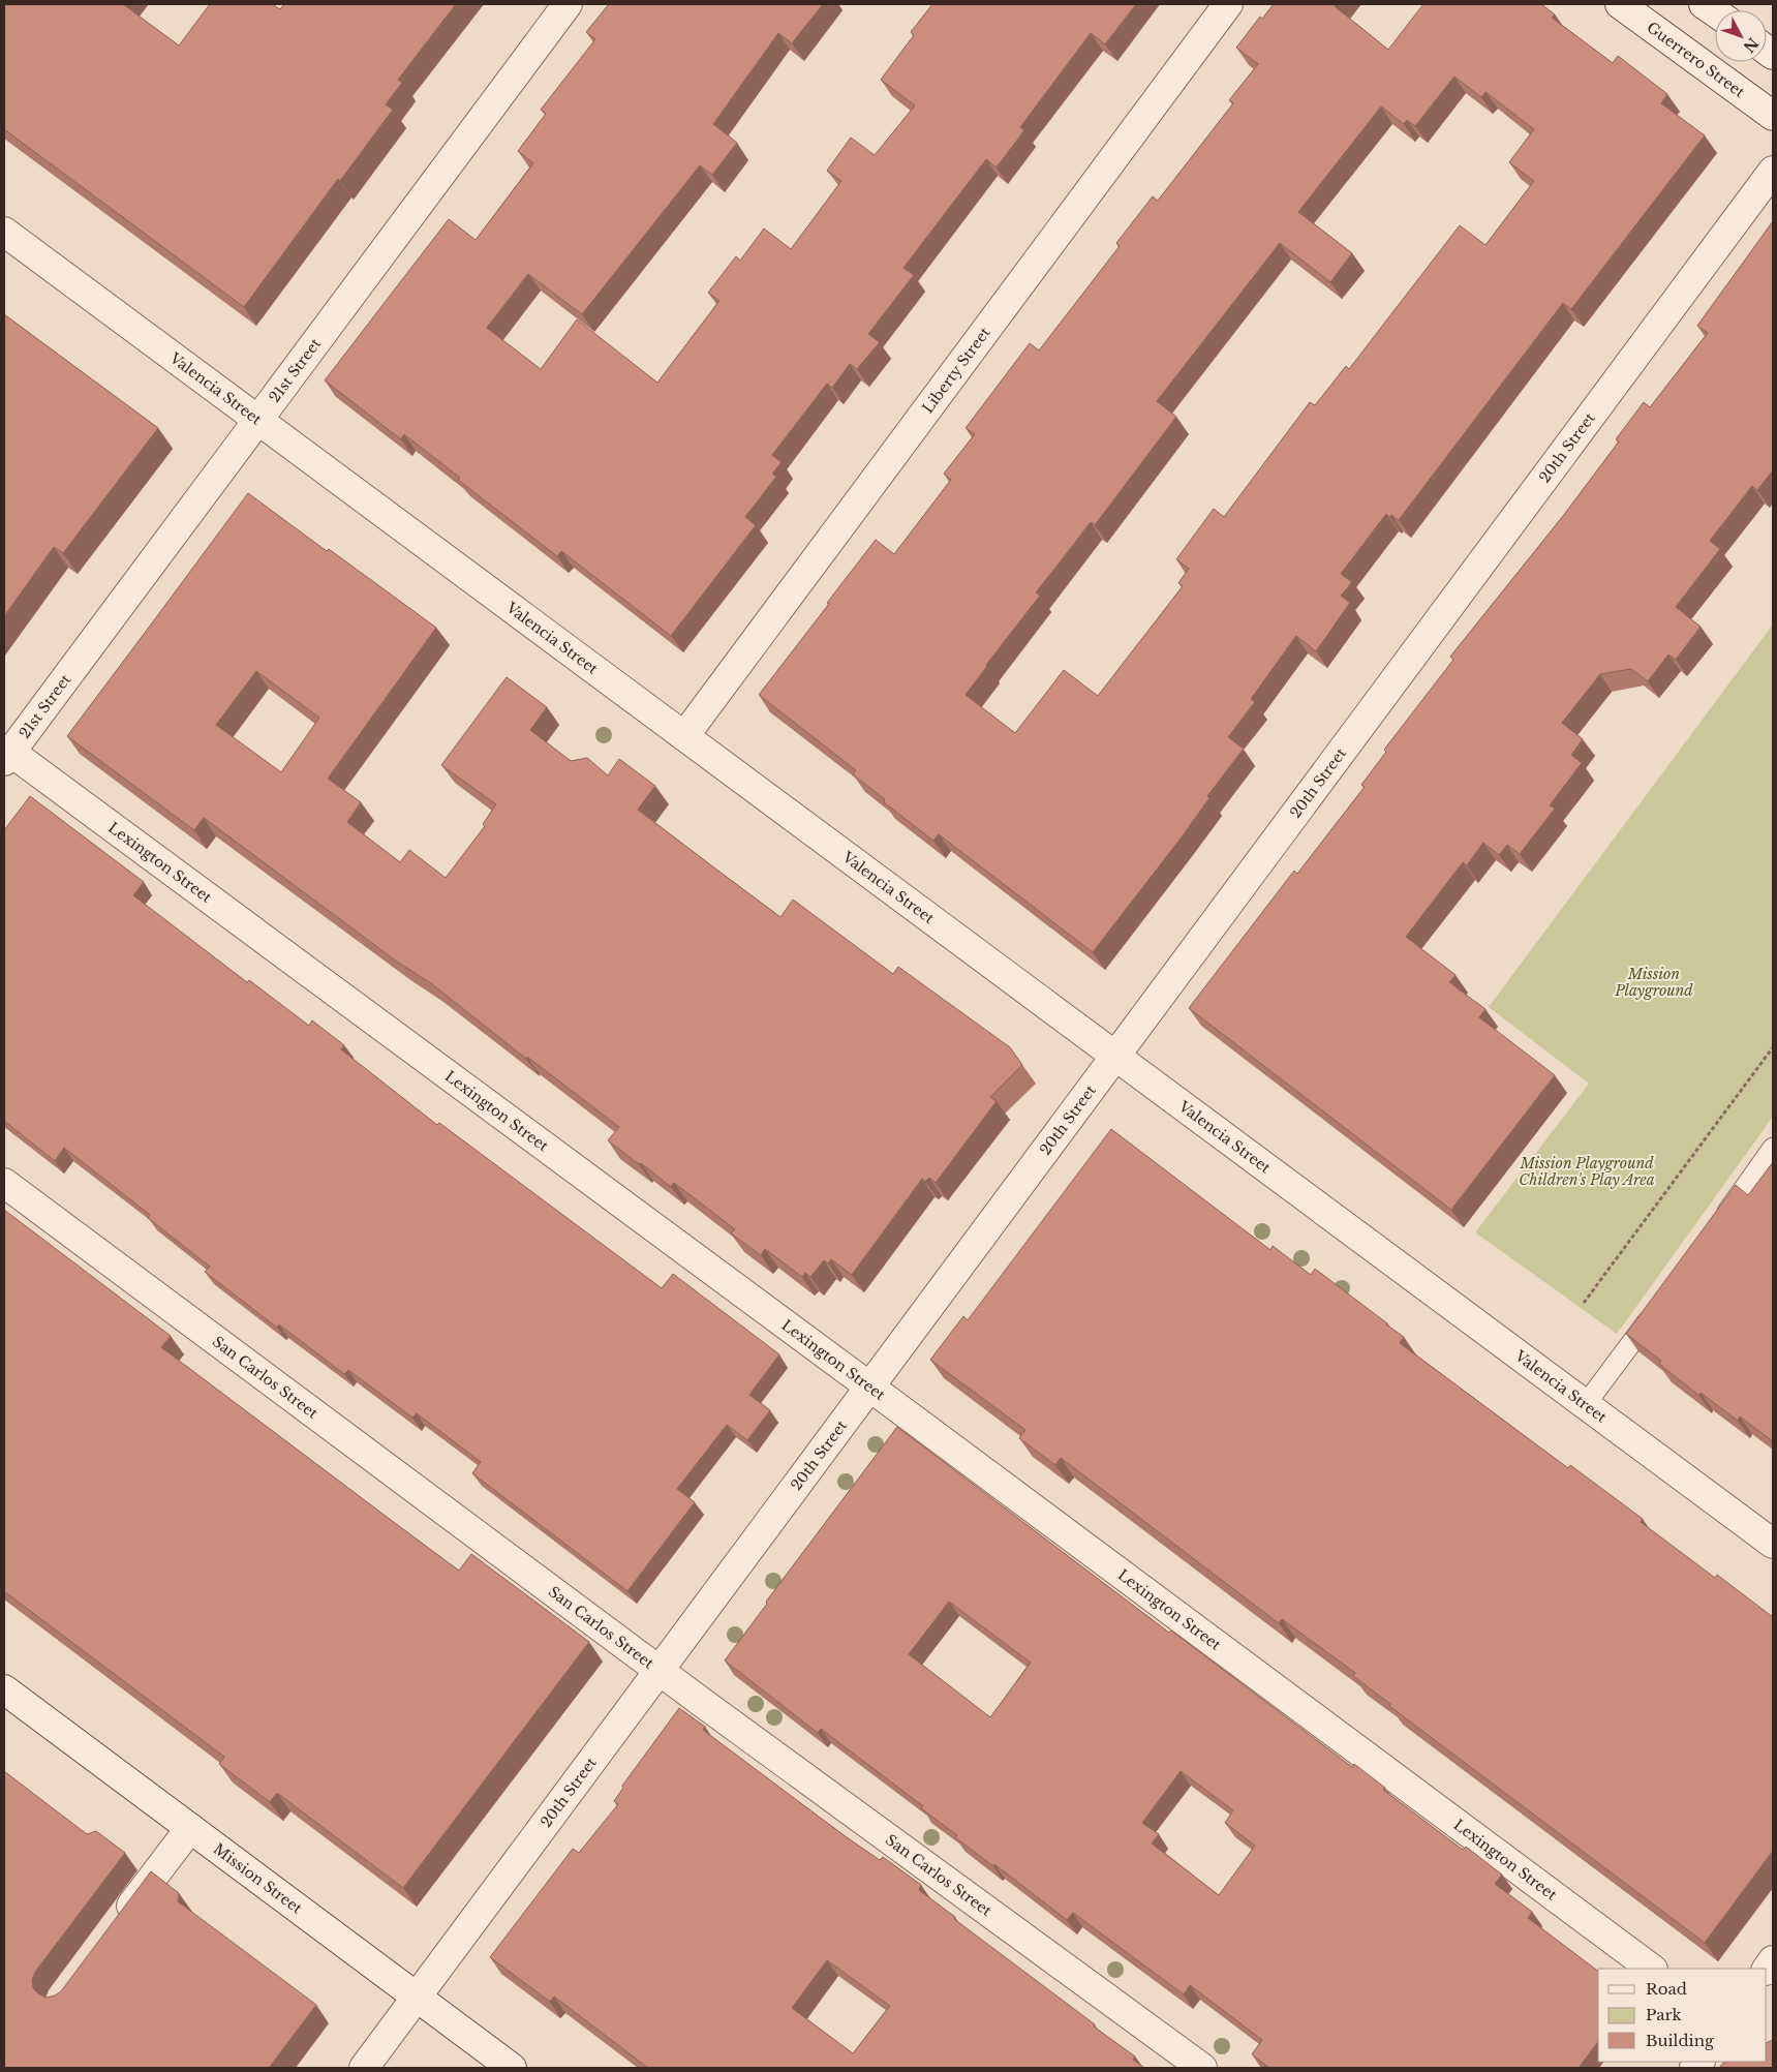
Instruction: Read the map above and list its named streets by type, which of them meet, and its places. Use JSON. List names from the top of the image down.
{
  "streets": {
    "street": [
      "Guerrero Street",
      "Liberty Street",
      "21st Street",
      "Valencia Street",
      "20th Street",
      "Lexington Street",
      "San Carlos Street",
      "Mission Street"
    ]
  },
  "crossings": [
    ["Liberty Street", "Valencia Street"],
    ["21st Street", "Valencia Street"],
    ["21st Street", "Lexington Street"],
    ["Valencia Street", "20th Street"],
    ["20th Street", "Lexington Street"],
    ["20th Street", "San Carlos Street"],
    ["20th Street", "Mission Street"]
  ],
  "parks": ["Mission Playground", "Mission Playground Children's Play Area"],
  "legend": ["Road", "Park", "Building"],
  "north": "bottom right"
}
